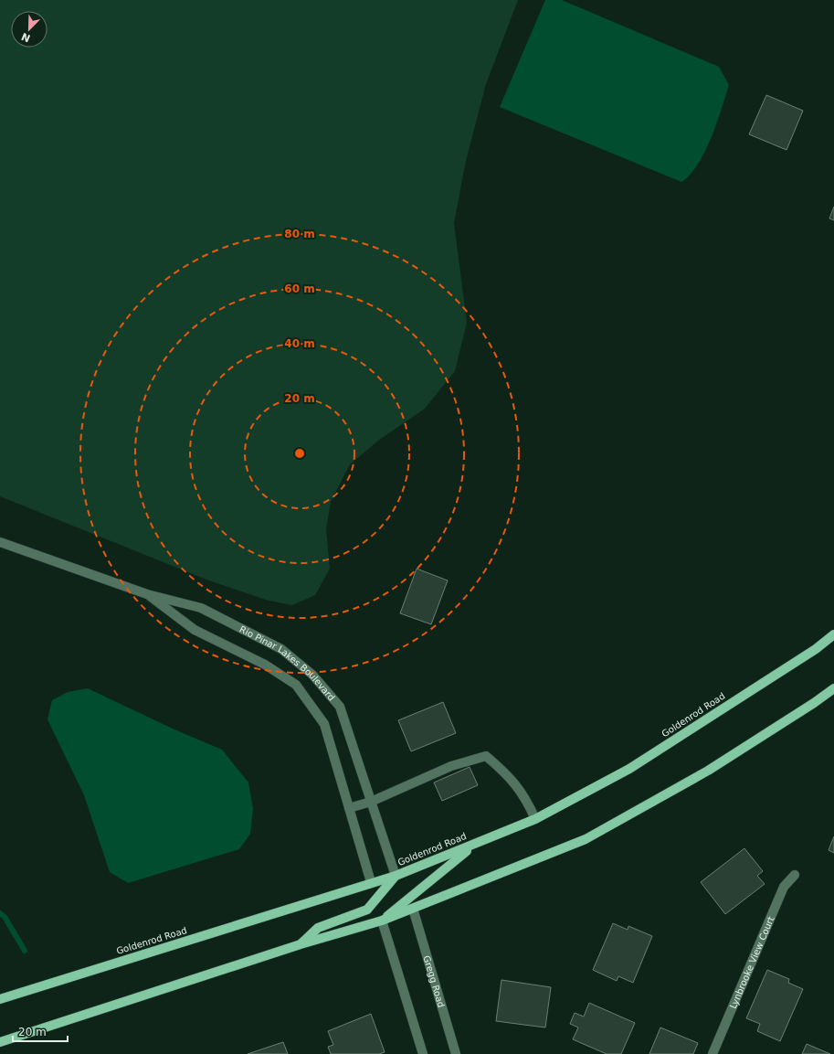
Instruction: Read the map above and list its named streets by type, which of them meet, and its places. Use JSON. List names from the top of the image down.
{
  "streets": {
    "main road": ["Goldenrod Road"],
    "street": ["Rio Pinar Lakes Boulevard", "Lynbrooke View Court", "Gregg Road"]
  },
  "crossings": [
    ["Rio Pinar Lakes Boulevard", "Goldenrod Road"]
  ],
  "scale_bar": "20 m",
  "north": "bottom left",
  "rings": [
    "80 m",
    "60 m",
    "40 m",
    "20 m"
  ]
}
